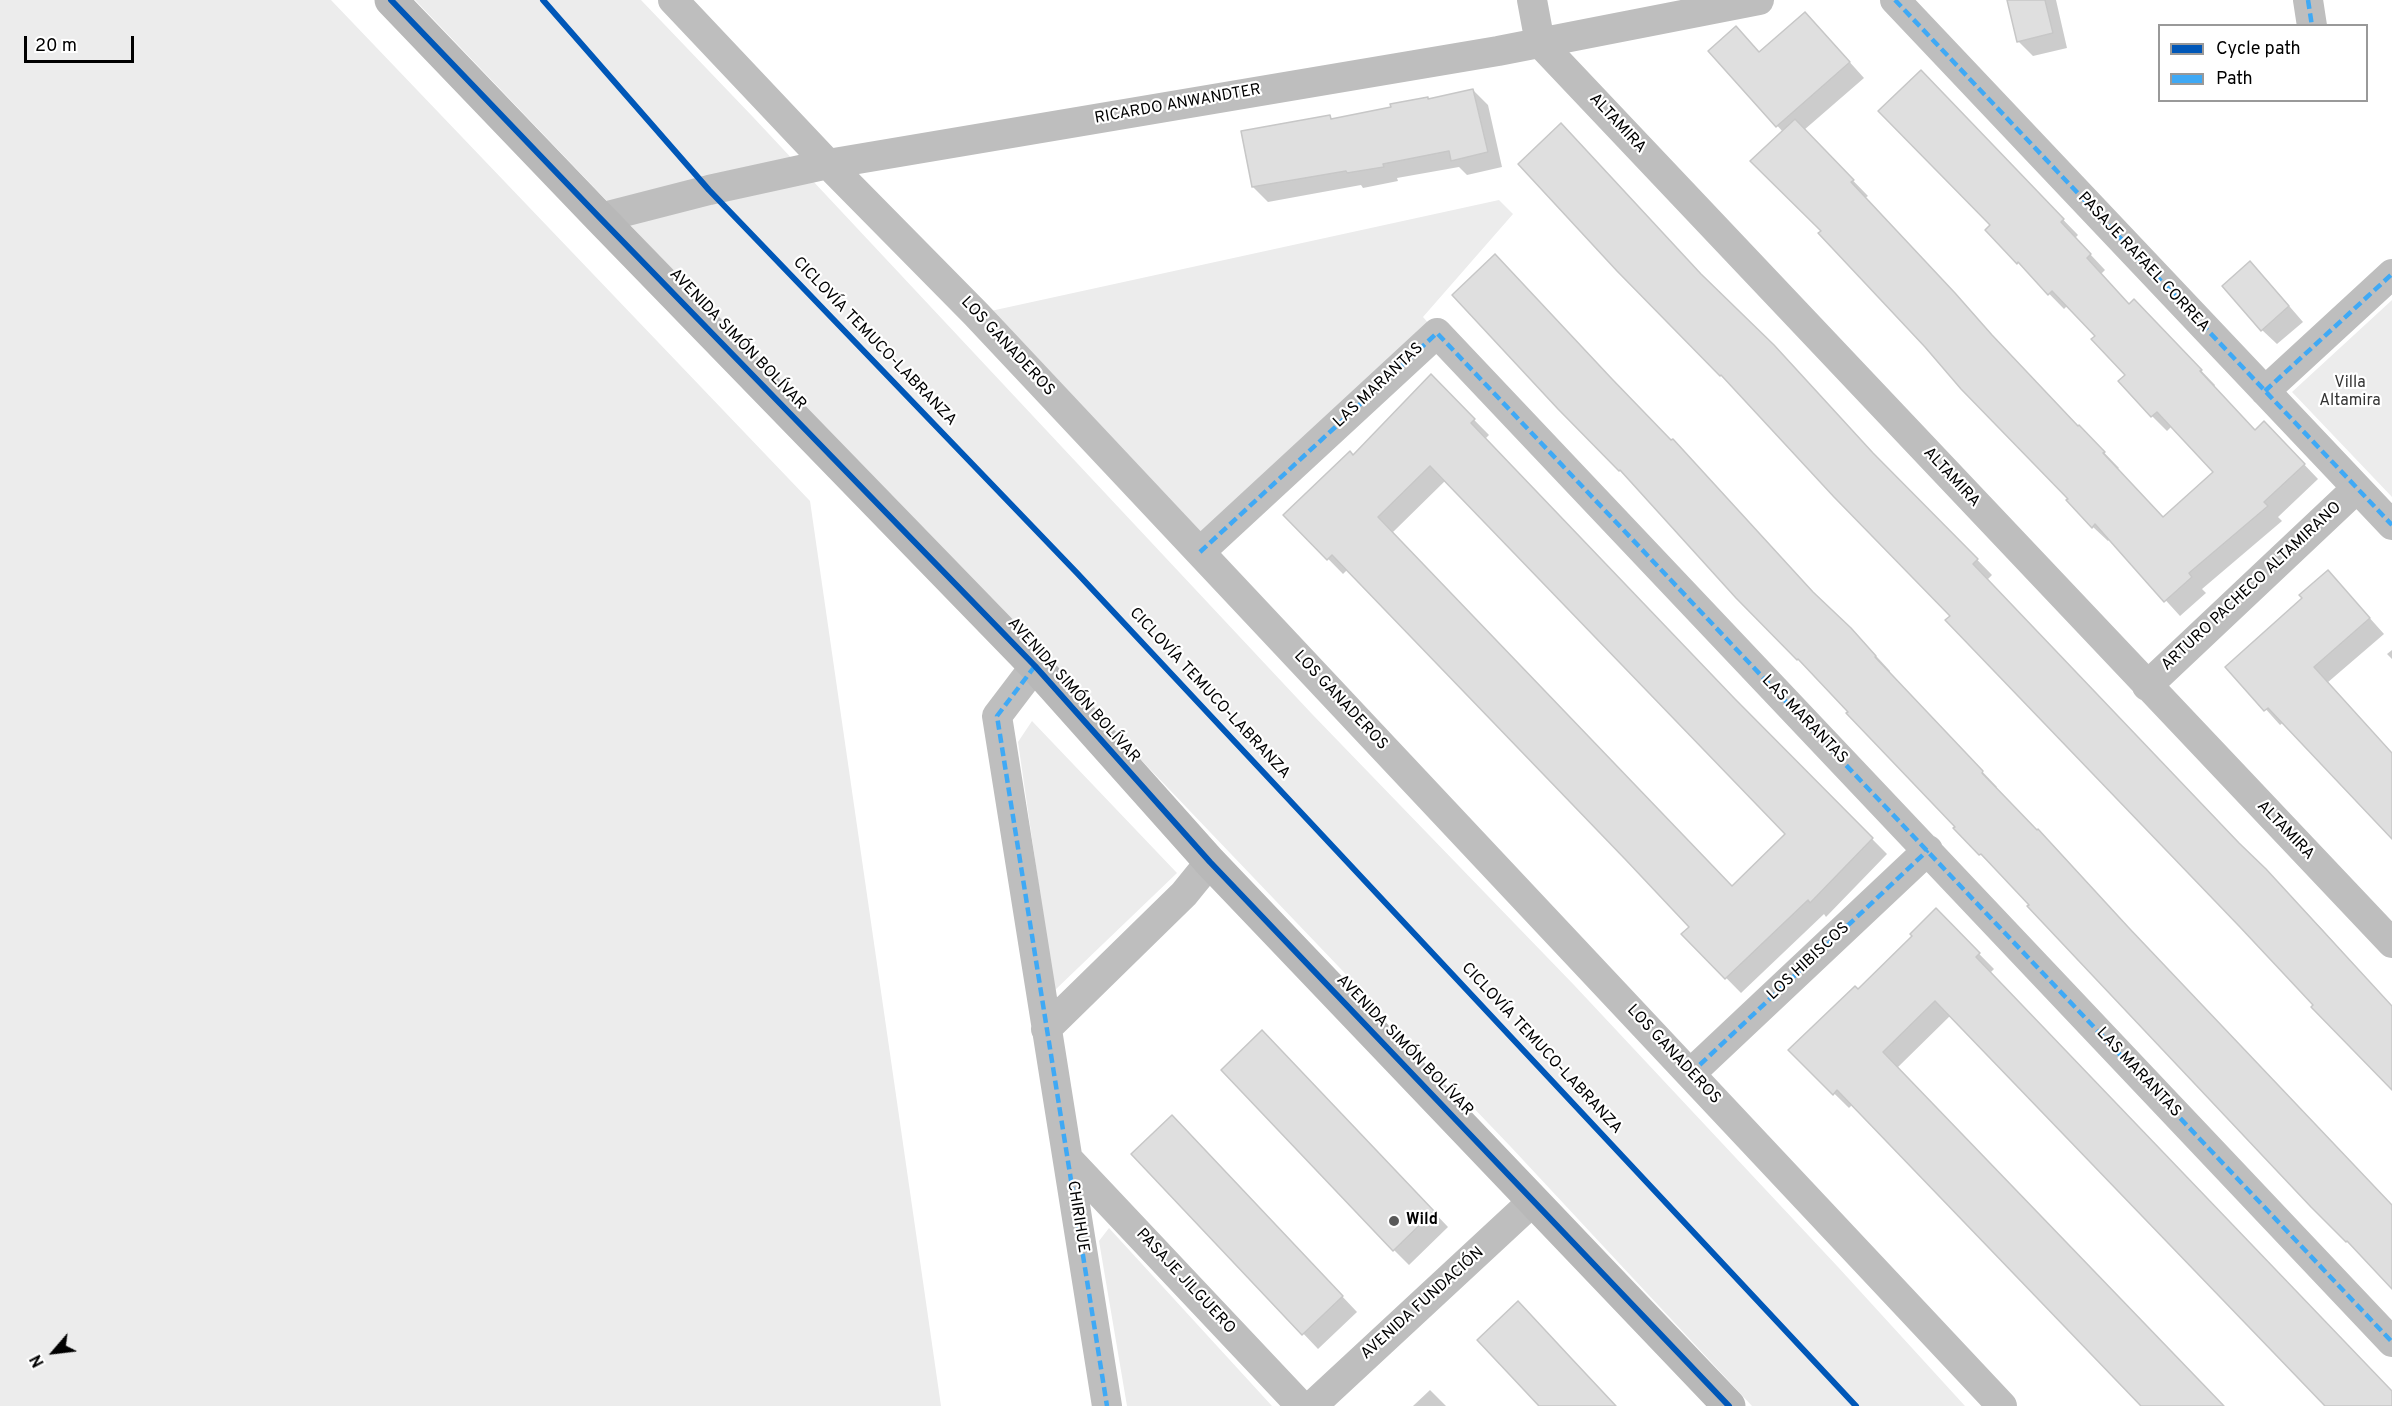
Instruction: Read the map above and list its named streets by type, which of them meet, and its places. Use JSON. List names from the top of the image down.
{
  "streets": {
    "street": [
      "RICARDO ANWANDTER",
      "ALTAMIRA",
      "PASAJE RAFAEL CORREA",
      "AVENIDA SIMÓN BOLÍVAR",
      "LOS GANADEROS",
      "LAS MARANTAS",
      "ARTURO PACHECO ALTAMIRANO",
      "LOS HIBISCOS",
      "CHIRIHUE",
      "PASAJE JILGUERO",
      "AVENIDA FUNDACIÓN"
    ],
    "cycle path": ["CICLOVÍA TEMUCO-LABRANZA"]
  },
  "crossings": [
    ["RICARDO ANWANDTER", "ALTAMIRA"],
    ["RICARDO ANWANDTER", "AVENIDA SIMÓN BOLÍVAR"],
    ["RICARDO ANWANDTER", "LOS GANADEROS"],
    ["ALTAMIRA", "ARTURO PACHECO ALTAMIRANO"],
    ["PASAJE RAFAEL CORREA", "ARTURO PACHECO ALTAMIRANO"],
    ["AVENIDA SIMÓN BOLÍVAR", "CHIRIHUE"],
    ["AVENIDA SIMÓN BOLÍVAR", "AVENIDA FUNDACIÓN"],
    ["LOS GANADEROS", "LAS MARANTAS"],
    ["LOS GANADEROS", "LOS HIBISCOS"],
    ["LAS MARANTAS", "LOS HIBISCOS"],
    ["CHIRIHUE", "PASAJE JILGUERO"]
  ],
  "parks": ["Villa Altamira"],
  "places": ["Wild"],
  "legend": ["Cycle path", "Path"],
  "scale_bar": "20 m",
  "north": "bottom left"
}
